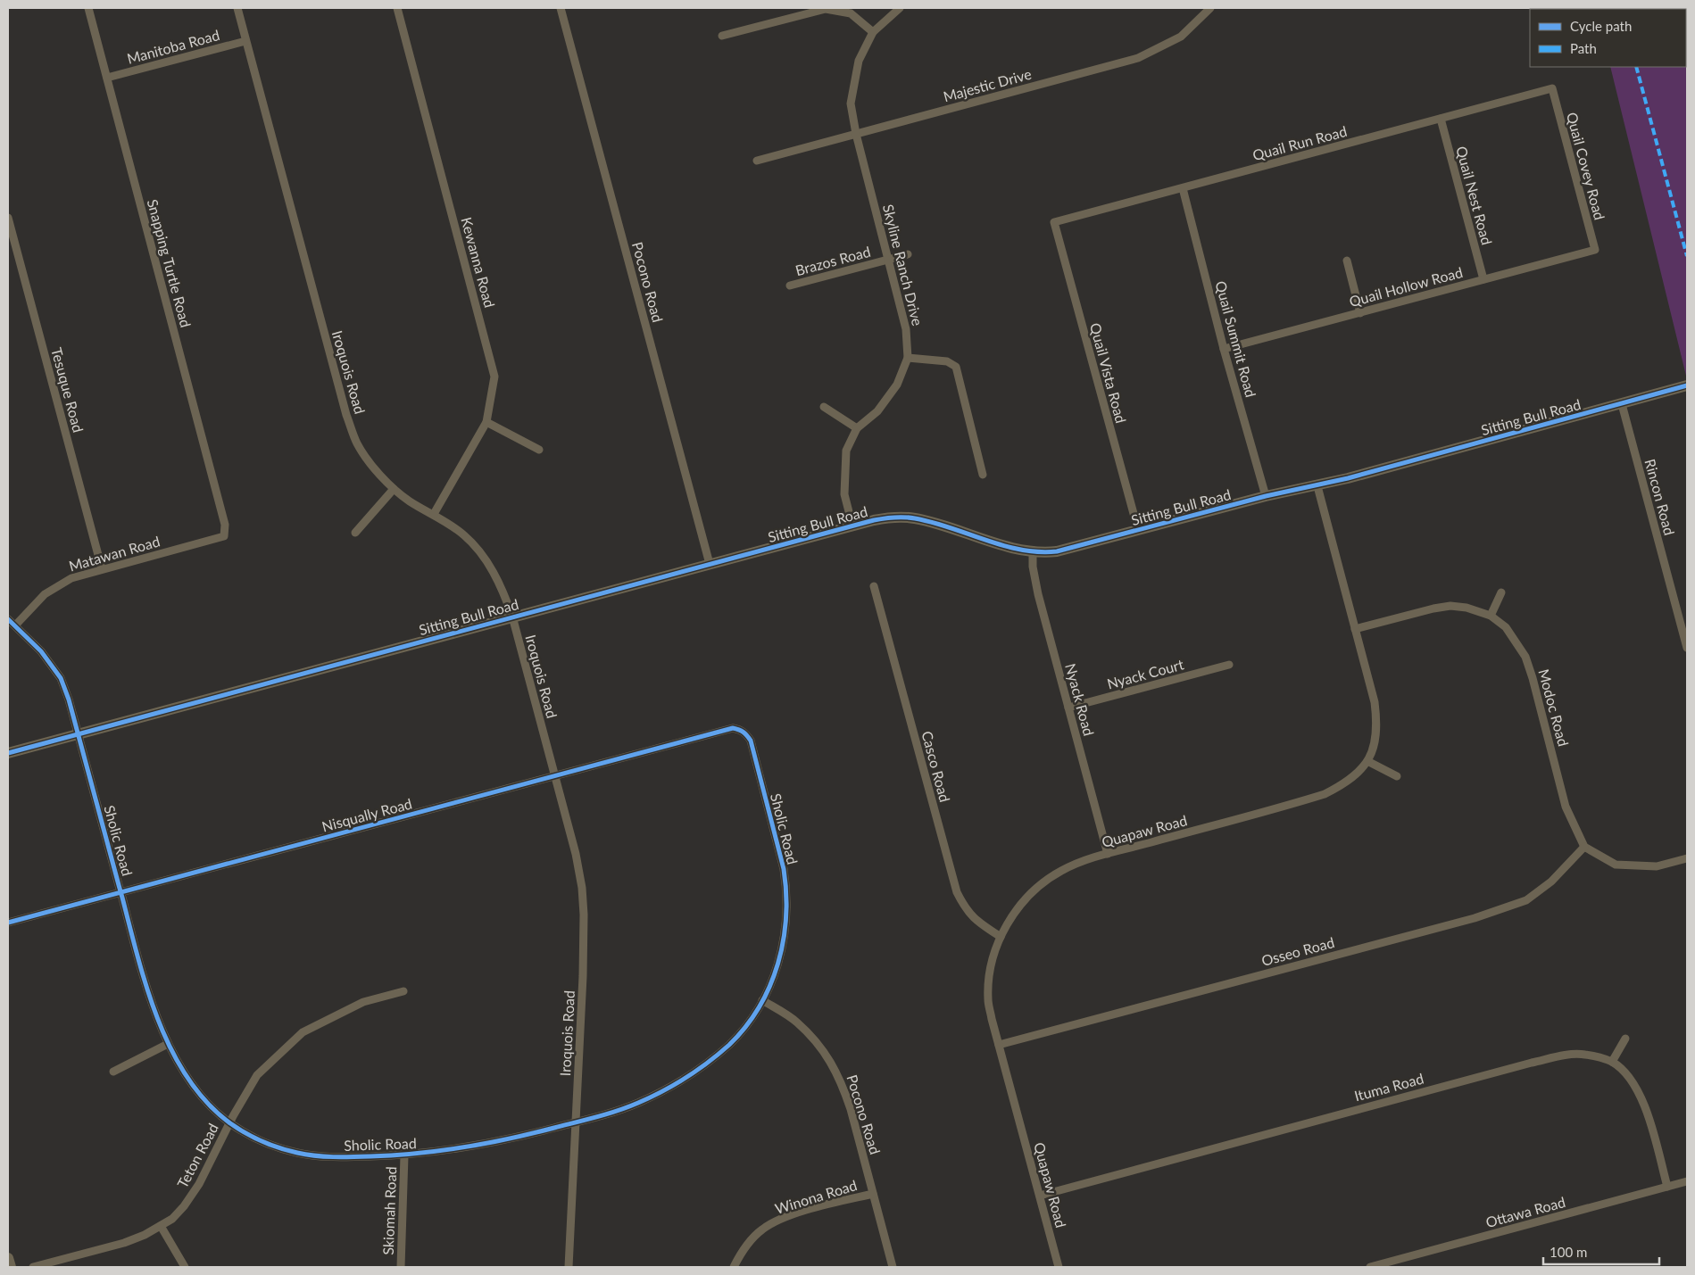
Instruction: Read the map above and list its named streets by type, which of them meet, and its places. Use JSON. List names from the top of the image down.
{
  "streets": {
    "street": [
      "Manitoba Road",
      "Majestic Drive",
      "Quail Run Road",
      "Quail Covey Road",
      "Quail Nest Road",
      "Brazos Road",
      "Kewanna Road",
      "Snapping Turtle Road",
      "Skyline Ranch Drive",
      "Pocono Road",
      "Quail Hollow Road",
      "Quail Summit Road",
      "Iroquois Road",
      "Quail Vista Road",
      "Tesuque Road",
      "Sitting Bull Road",
      "Rincon Road",
      "Matawan Road",
      "Nyack Court",
      "Nyack Road",
      "Modoc Road",
      "Casco Road",
      "Nisqually Road",
      "Sholic Road",
      "Quapaw Road",
      "Osseo Road",
      "Ituma Road",
      "Teton Road",
      "Winona Road",
      "Skiomah Road",
      "Ottawa Road"
    ]
  },
  "crossings": [
    ["Manitoba Road", "Snapping Turtle Road"],
    ["Manitoba Road", "Iroquois Road"],
    ["Majestic Drive", "Skyline Ranch Drive"],
    ["Quail Run Road", "Quail Covey Road"],
    ["Quail Run Road", "Quail Nest Road"],
    ["Quail Run Road", "Quail Summit Road"],
    ["Quail Run Road", "Quail Vista Road"],
    ["Quail Covey Road", "Quail Hollow Road"],
    ["Quail Nest Road", "Quail Hollow Road"],
    ["Brazos Road", "Skyline Ranch Drive"],
    ["Kewanna Road", "Iroquois Road"],
    ["Snapping Turtle Road", "Matawan Road"],
    ["Skyline Ranch Drive", "Sitting Bull Road"],
    ["Pocono Road", "Sitting Bull Road"],
    ["Pocono Road", "Sholic Road"],
    ["Pocono Road", "Winona Road"],
    ["Quail Hollow Road", "Quail Summit Road"],
    ["Quail Summit Road", "Sitting Bull Road"],
    ["Iroquois Road", "Sitting Bull Road"],
    ["Iroquois Road", "Nisqually Road"],
    ["Iroquois Road", "Sholic Road"],
    ["Quail Vista Road", "Sitting Bull Road"],
    ["Tesuque Road", "Matawan Road"],
    ["Sitting Bull Road", "Rincon Road"],
    ["Sitting Bull Road", "Nyack Road"],
    ["Sitting Bull Road", "Sholic Road"],
    ["Sitting Bull Road", "Quapaw Road"],
    ["Matawan Road", "Sholic Road"],
    ["Nyack Court", "Nyack Road"],
    ["Nyack Road", "Quapaw Road"],
    ["Modoc Road", "Quapaw Road"],
    ["Modoc Road", "Osseo Road"],
    ["Casco Road", "Quapaw Road"],
    ["Nisqually Road", "Sholic Road"],
    ["Sholic Road", "Teton Road"],
    ["Sholic Road", "Skiomah Road"],
    ["Quapaw Road", "Osseo Road"],
    ["Quapaw Road", "Ituma Road"],
    ["Ituma Road", "Ottawa Road"]
  ],
  "legend": ["Cycle path", "Path"],
  "scale_bar": "100 m"
}
